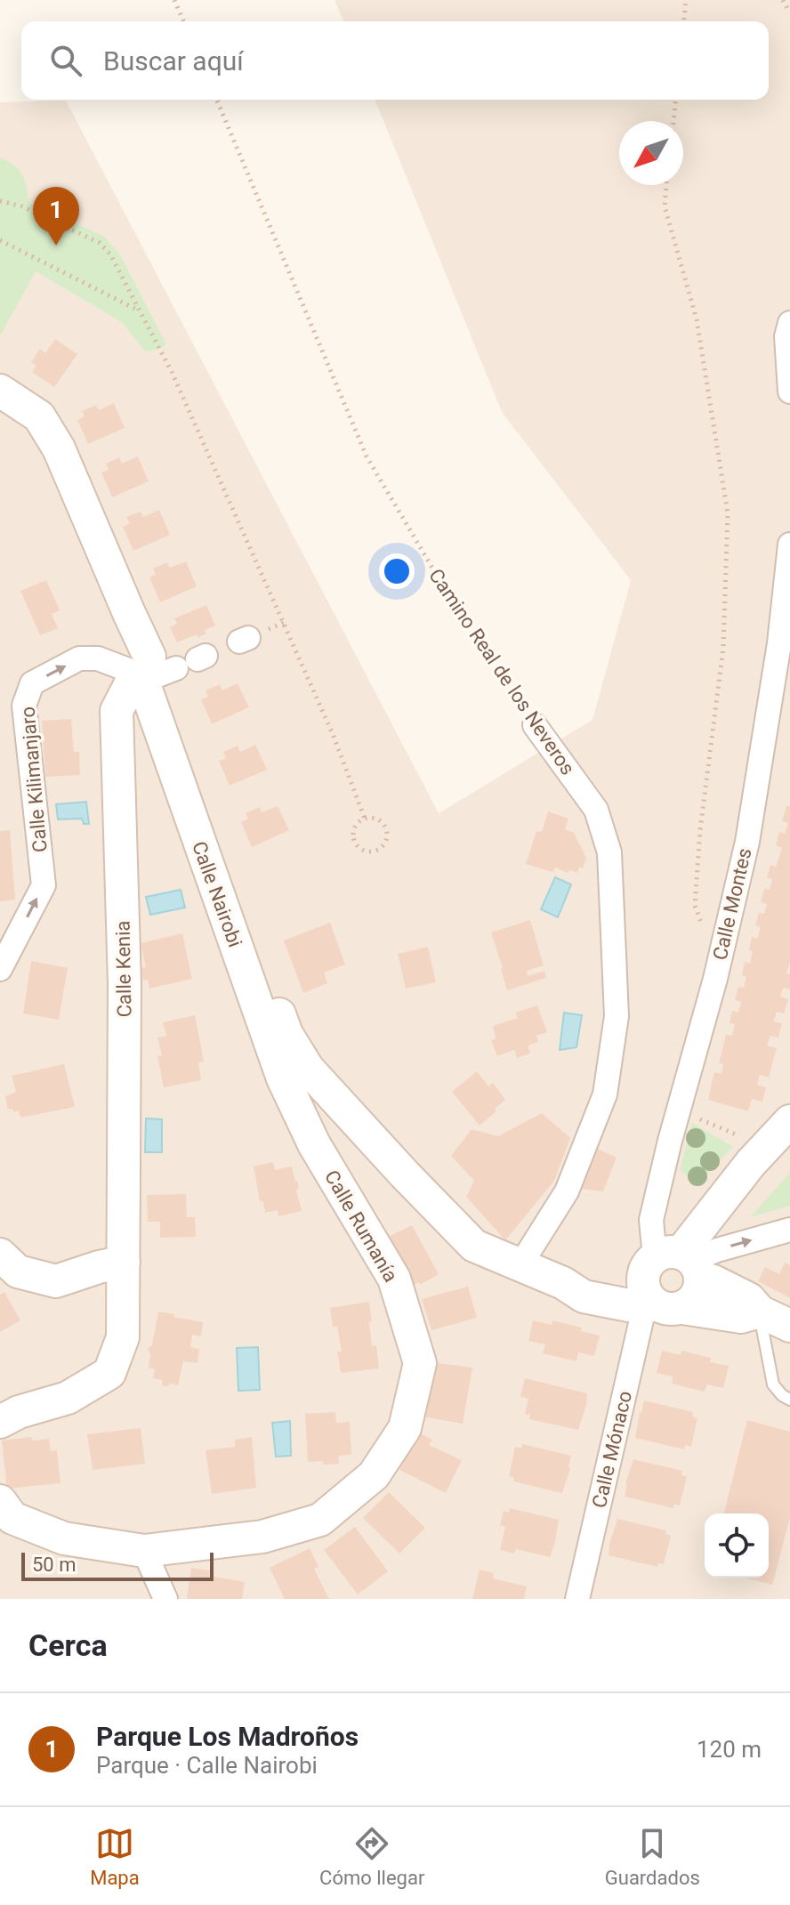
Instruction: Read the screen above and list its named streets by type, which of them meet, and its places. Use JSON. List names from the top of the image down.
{
  "streets": {
    "street": [
      "Camino Real de los Neveros",
      "Calle Kilimanjaro",
      "Calle Nairobi",
      "Calle Montes",
      "Calle Kenia",
      "Calle Rumanía",
      "Calle Mónaco"
    ]
  },
  "crossings": [
    ["Camino Real de los Neveros", "Calle Nairobi"],
    ["Calle Kilimanjaro", "Calle Nairobi"],
    ["Calle Kilimanjaro", "Calle Kenia"],
    ["Calle Nairobi", "Calle Montes"],
    ["Calle Nairobi", "Calle Kenia"],
    ["Calle Nairobi", "Calle Rumanía"],
    ["Calle Nairobi", "Calle Mónaco"],
    ["Calle Montes", "Calle Mónaco"]
  ],
  "scale_bar": "50 m",
  "north": "bottom left",
  "page": {
    "search": "Buscar aquí",
    "pins": "1",
    "scale": "50 m",
    "heading": "Cerca",
    "list": [
      {
        "mark": "1",
        "name": "Parque Los Madroños",
        "note": "Parque · Calle Nairobi",
        "value": "120 m"
      }
    ],
    "nav": ["Mapa", "Cómo llegar", "Guardados"]
  }
}
